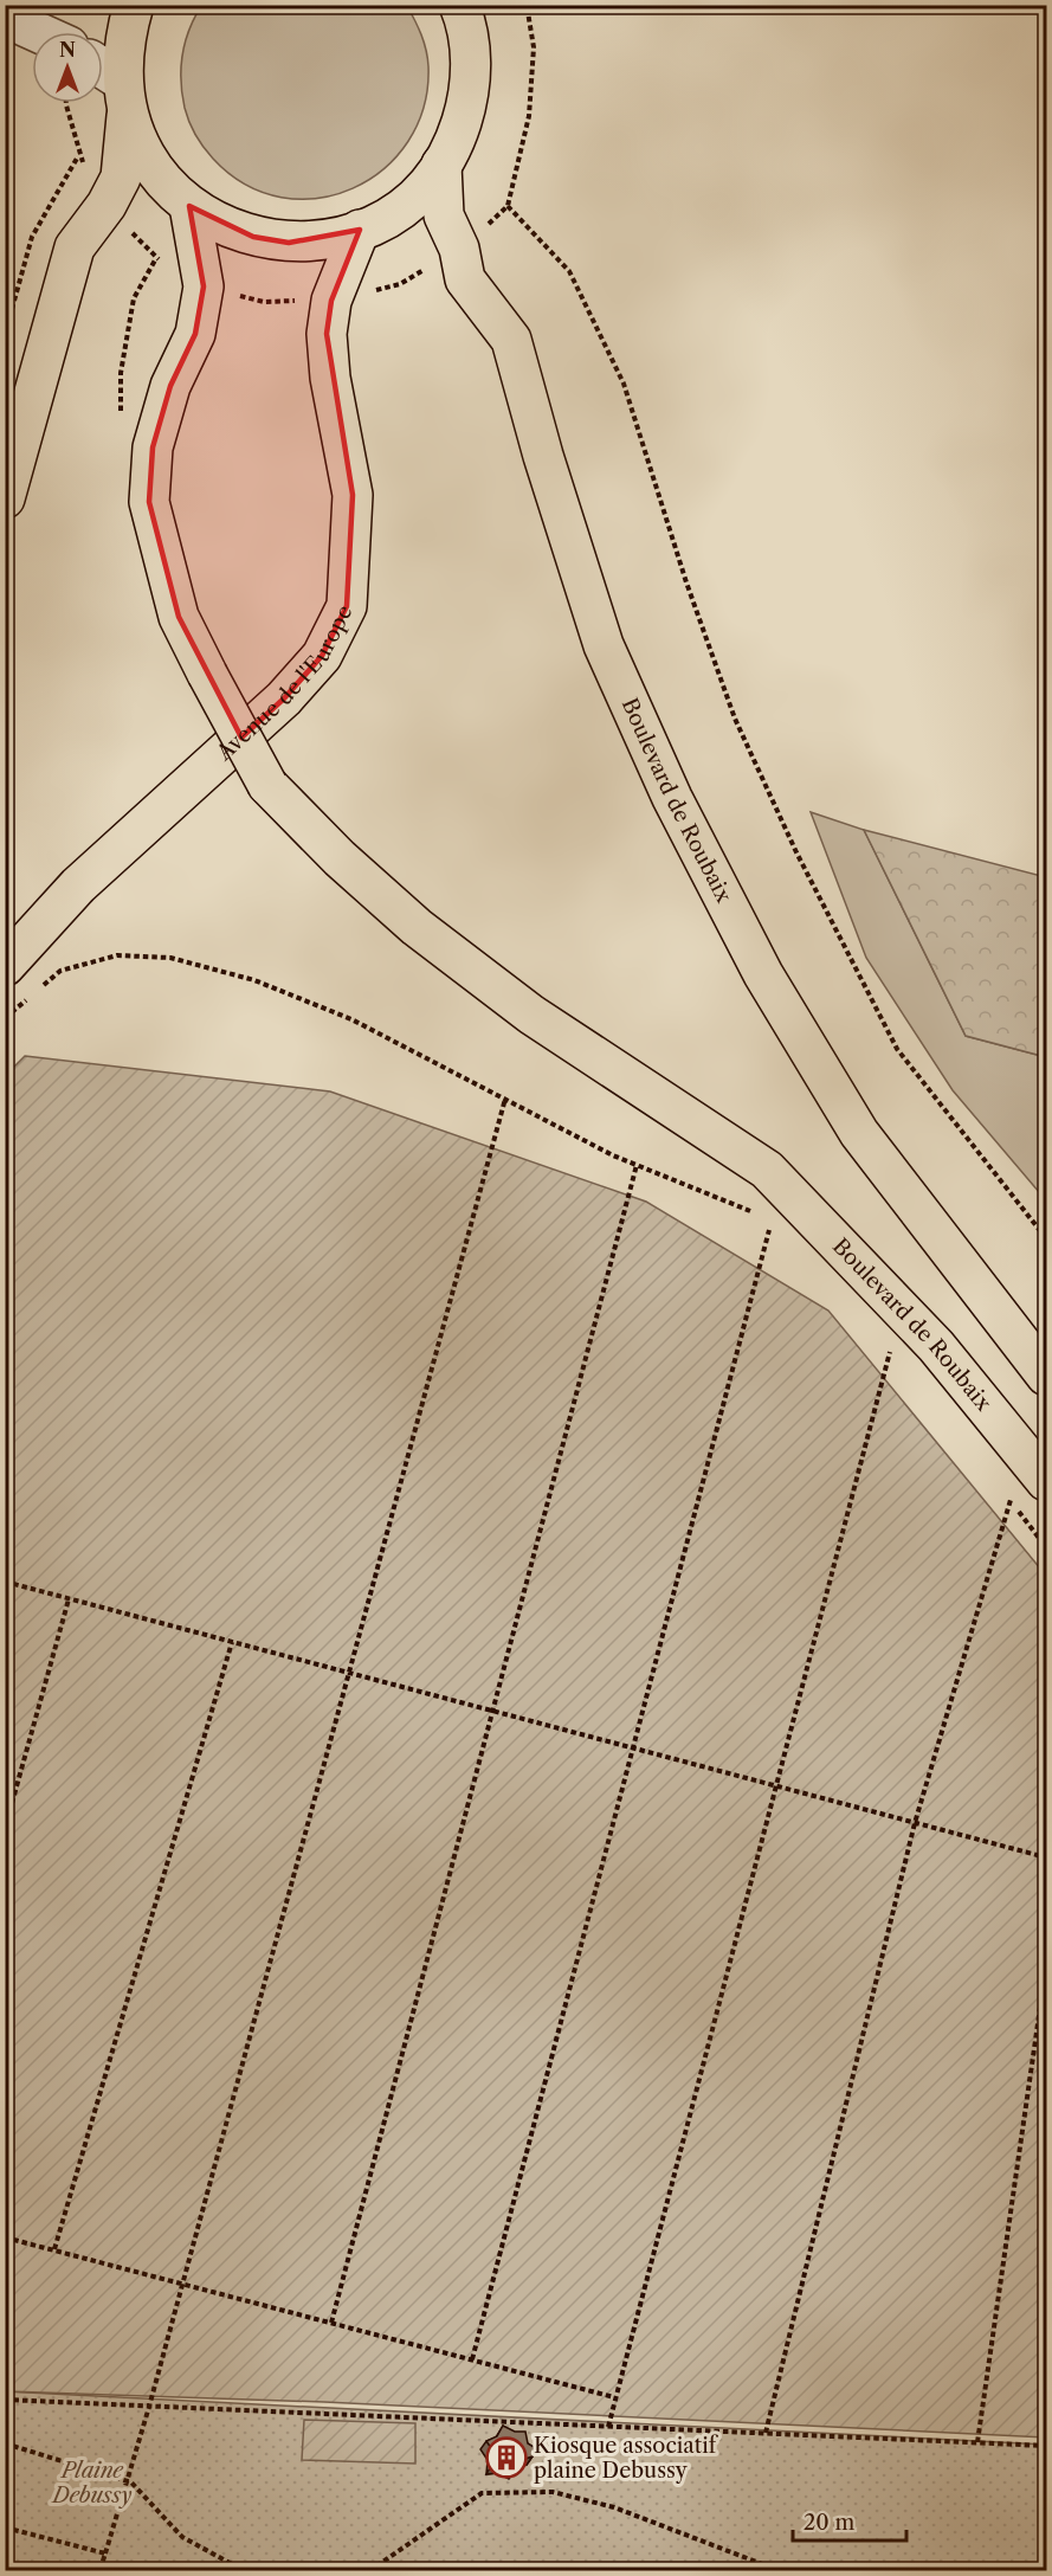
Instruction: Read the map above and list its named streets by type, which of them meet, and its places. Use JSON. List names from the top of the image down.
{
  "streets": {
    "main road": ["Avenue de l'Europe", "Boulevard de Roubaix"]
  },
  "parks": ["Plaine Debussy"],
  "places": {
    "building": ["Kiosque associatif plaine Debussy"]
  },
  "scale_bar": "20 m",
  "north": "top"
}
